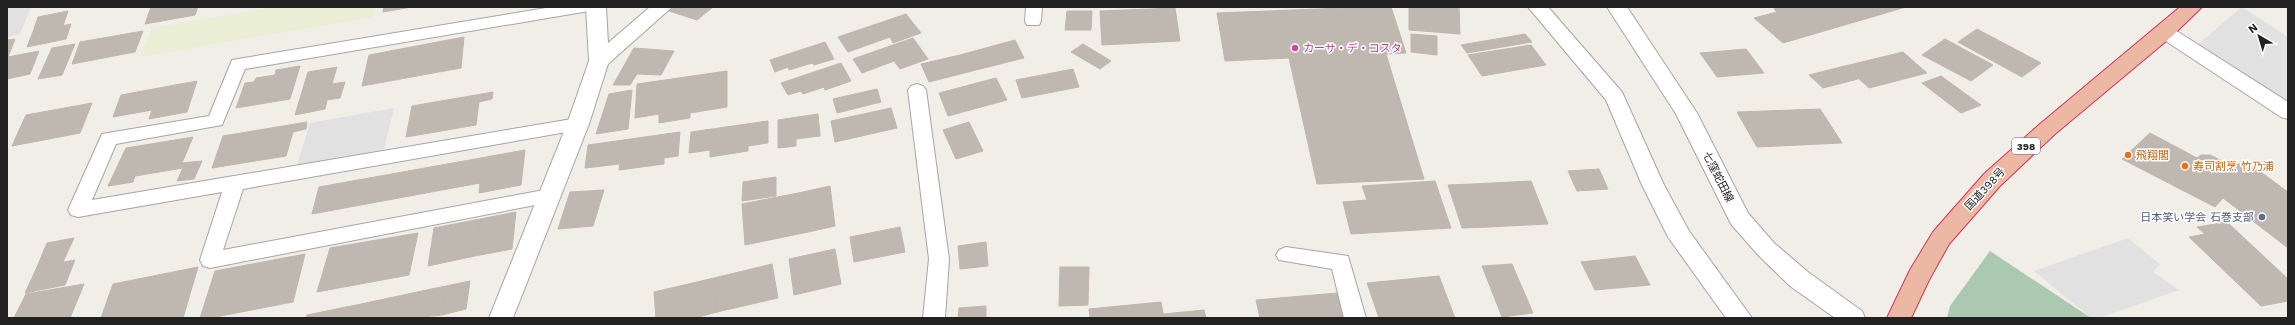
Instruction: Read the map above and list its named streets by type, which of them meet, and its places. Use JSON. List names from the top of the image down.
{
  "streets": {
    "highway": ["398", "国道398号"],
    "street": ["七窪蛇田線"]
  },
  "places": [
    "カーサ・デ・コスタ",
    "飛翔閣",
    "寿司割烹 竹乃浦",
    "日本笑い学会 石巻支部"
  ],
  "north": "top left"
}
